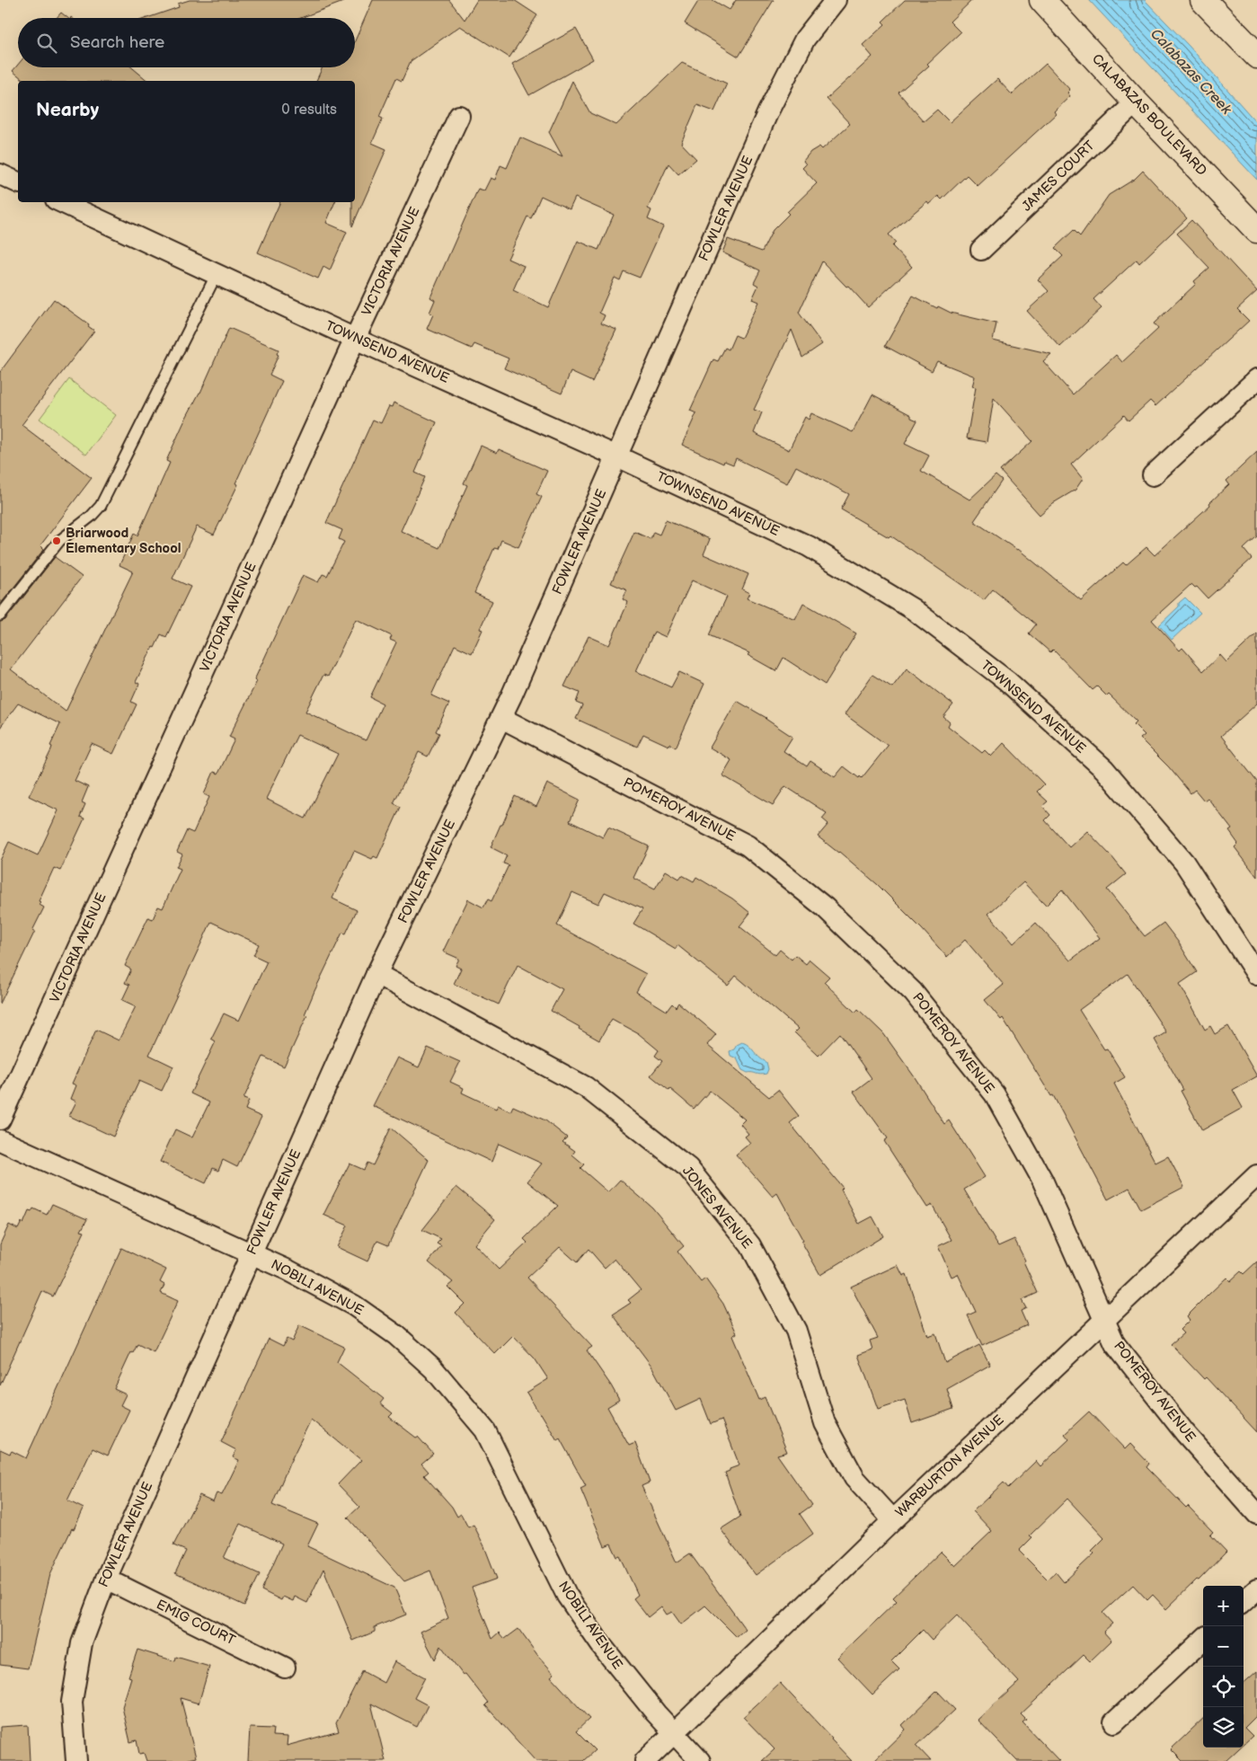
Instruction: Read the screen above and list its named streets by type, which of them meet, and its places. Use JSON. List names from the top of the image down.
{
  "streets": {
    "street": [
      "CALABAZAS BOULEVARD",
      "JAMES COURT",
      "FOWLER AVENUE",
      "VICTORIA AVENUE",
      "TOWNSEND AVENUE",
      "POMEROY AVENUE",
      "JONES AVENUE",
      "NOBILI AVENUE",
      "WARBURTON AVENUE",
      "EMIG COURT"
    ]
  },
  "crossings": [
    ["CALABAZAS BOULEVARD", "JAMES COURT"],
    ["FOWLER AVENUE", "TOWNSEND AVENUE"],
    ["FOWLER AVENUE", "POMEROY AVENUE"],
    ["FOWLER AVENUE", "JONES AVENUE"],
    ["FOWLER AVENUE", "NOBILI AVENUE"],
    ["FOWLER AVENUE", "EMIG COURT"],
    ["VICTORIA AVENUE", "TOWNSEND AVENUE"],
    ["POMEROY AVENUE", "WARBURTON AVENUE"],
    ["JONES AVENUE", "WARBURTON AVENUE"],
    ["NOBILI AVENUE", "WARBURTON AVENUE"]
  ],
  "water": ["Calabazas Creek"],
  "places": ["Briarwood Elementary School"],
  "page": {
    "search": "Search here",
    "heading": ["Nearby", "0 results"],
    "map_buttons": ["+", "−"]
  }
}
